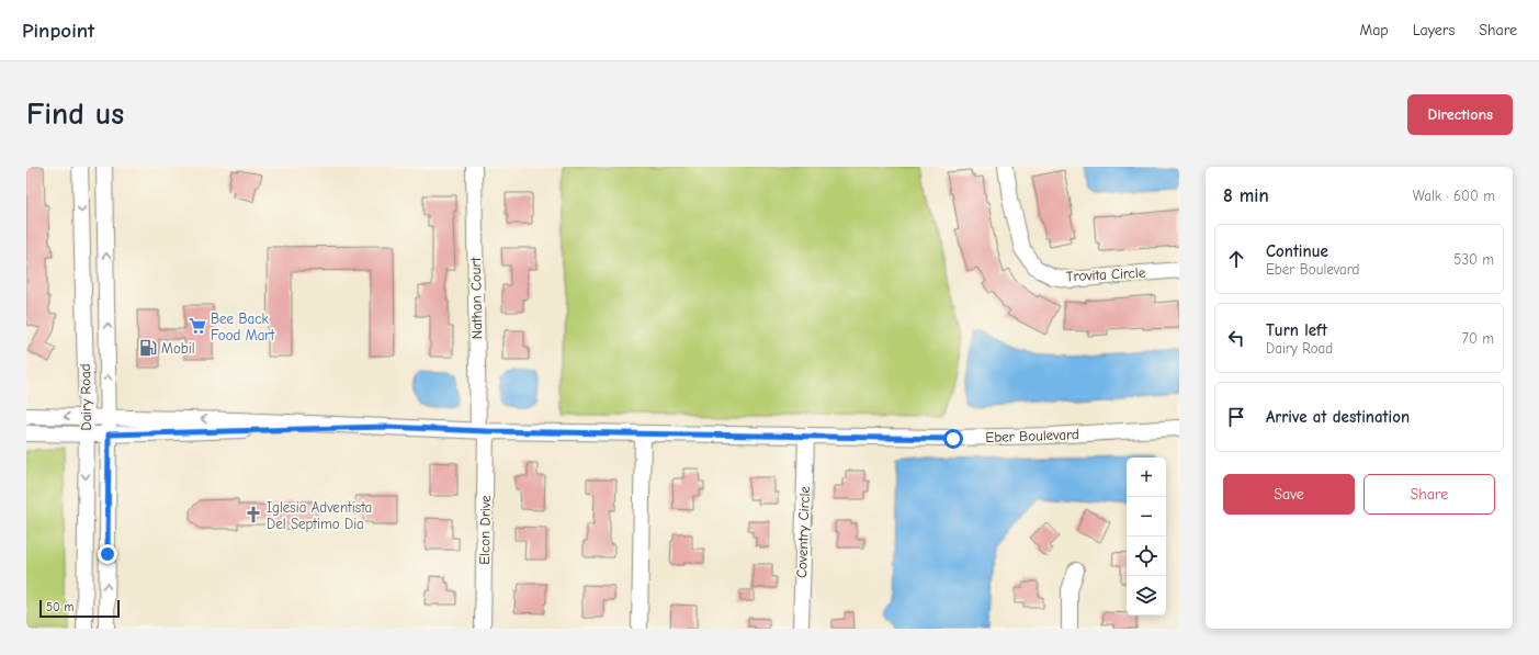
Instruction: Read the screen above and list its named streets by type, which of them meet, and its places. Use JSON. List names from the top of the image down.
{
  "streets": {
    "street": [
      "Trovita Circle",
      "Nathan Court",
      "Dairy Road",
      "Eber Boulevard",
      "Elcon Drive",
      "Coventry Circle"
    ]
  },
  "crossings": [
    ["Nathan Court", "Eber Boulevard"],
    ["Nathan Court", "Elcon Drive"],
    ["Dairy Road", "Eber Boulevard"],
    ["Eber Boulevard", "Elcon Drive"],
    ["Eber Boulevard", "Coventry Circle"]
  ],
  "places": {
    "supermarket": ["Bee Back Food Mart"],
    "fuel station": ["Mobil"],
    "church": ["Iglesia Adventista Del Septimo Dia"]
  },
  "scale_bar": "50 m",
  "page": {
    "header": "Pinpoint",
    "nav": ["Map", "Layers", "Share"],
    "buttons": [
      "Directions",
      ["Save", "Share"]
    ],
    "title": "Find us",
    "heading": ["8 min", "Walk · 600 m"],
    "list": [
      ["Continue", "Eber Boulevard", "530 m"],
      ["Turn left", "Dairy Road", "70 m"],
      "Arrive at destination"
    ],
    "map_buttons": ["+", "−"],
    "scale": "50 m"
  }
}
